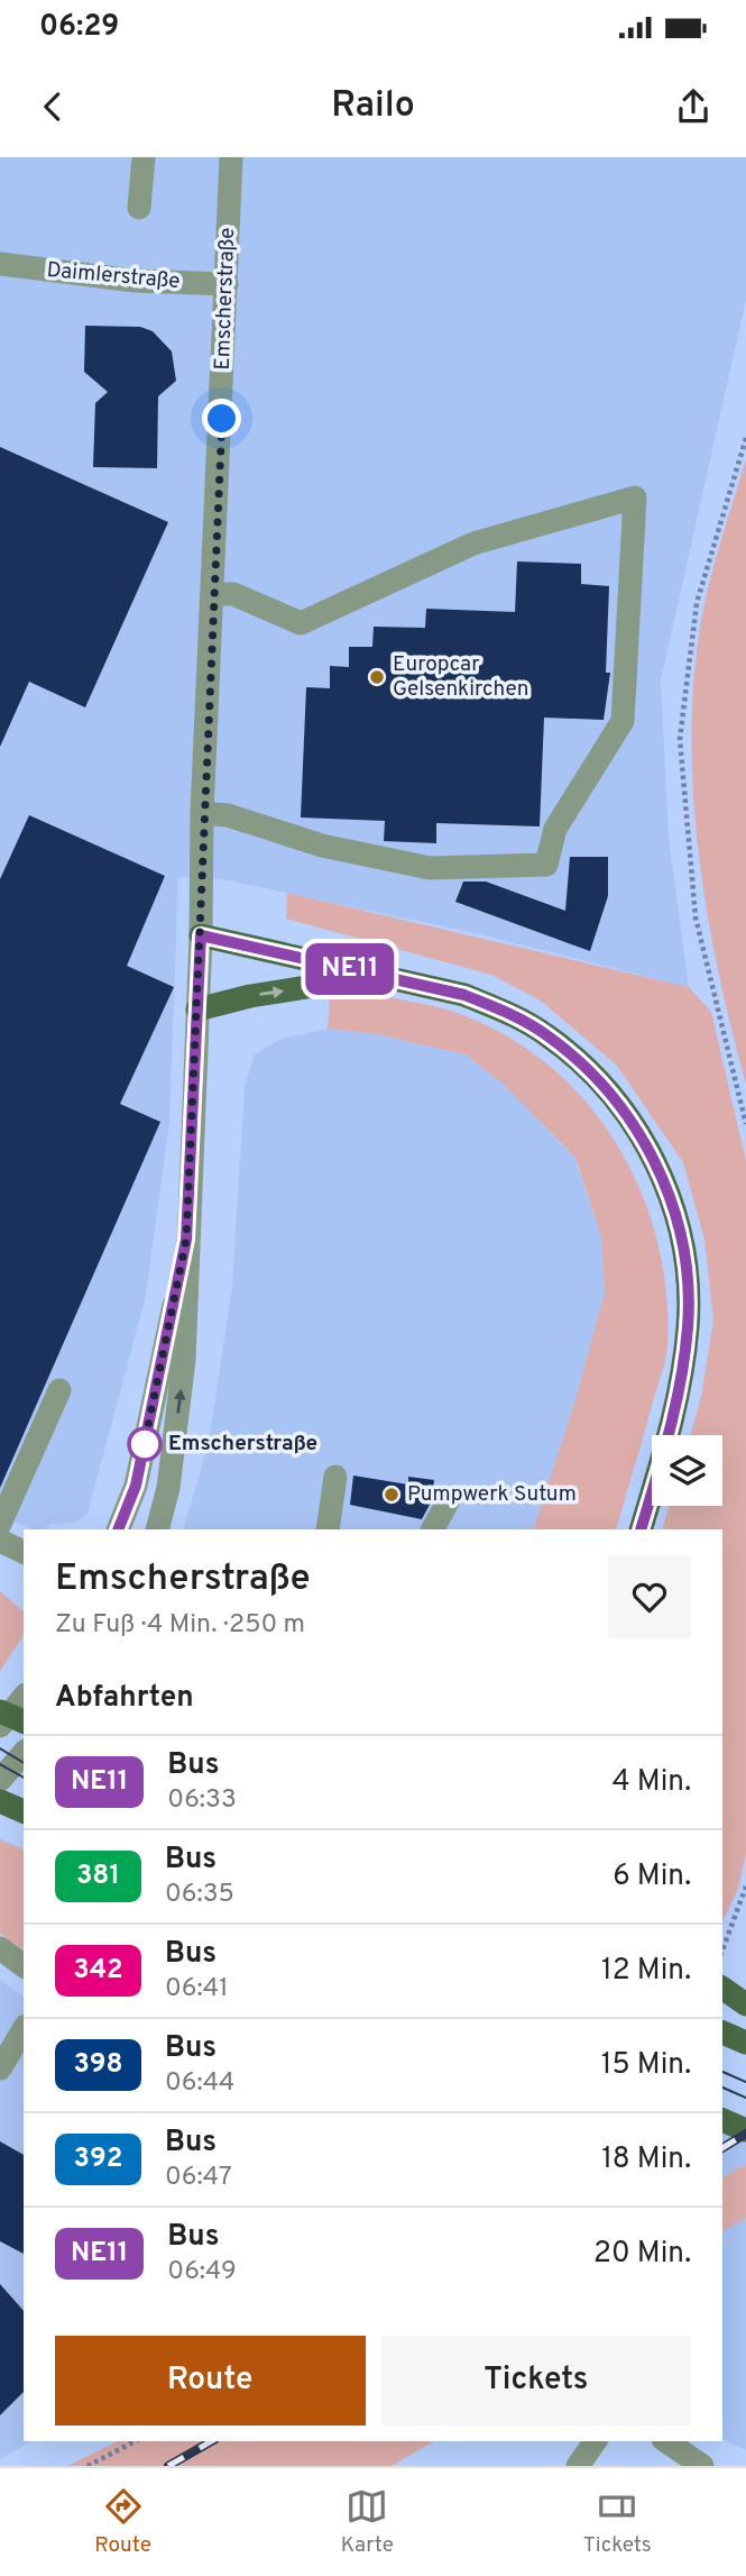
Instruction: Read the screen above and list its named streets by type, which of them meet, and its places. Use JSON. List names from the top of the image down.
{
  "streets": {
    "street": ["Daimlerstraße", "Emscherstraße"]
  },
  "crossings": [
    ["Daimlerstraße", "Emscherstraße"]
  ],
  "places": ["Europcar Gelsenkirchen", "Emscherstraße", "Pumpwerk Sutum"],
  "lines": ["bus line NE11"],
  "page": {
    "status": "06:29",
    "header": "Railo",
    "on_map": "NE11",
    "heading": [
      ["Emscherstraße", "Zu Fuß · 4 Min. · 250 m"],
      "Abfahrten"
    ],
    "list": [
      {
        "mark": "NE11",
        "name": "Bus",
        "note": "06:33",
        "value": "4 Min."
      },
      {
        "mark": "381",
        "name": "Bus",
        "note": "06:35",
        "value": "6 Min."
      },
      {
        "mark": "342",
        "name": "Bus",
        "note": "06:41",
        "value": "12 Min."
      },
      {
        "mark": "398",
        "name": "Bus",
        "note": "06:44",
        "value": "15 Min."
      },
      {
        "mark": "392",
        "name": "Bus",
        "note": "06:47",
        "value": "18 Min."
      },
      {
        "mark": "NE11",
        "name": "Bus",
        "note": "06:49",
        "value": "20 Min."
      }
    ],
    "buttons": ["Route", "Tickets"],
    "tabs": ["Route", "Karte", "Tickets"]
  }
}
